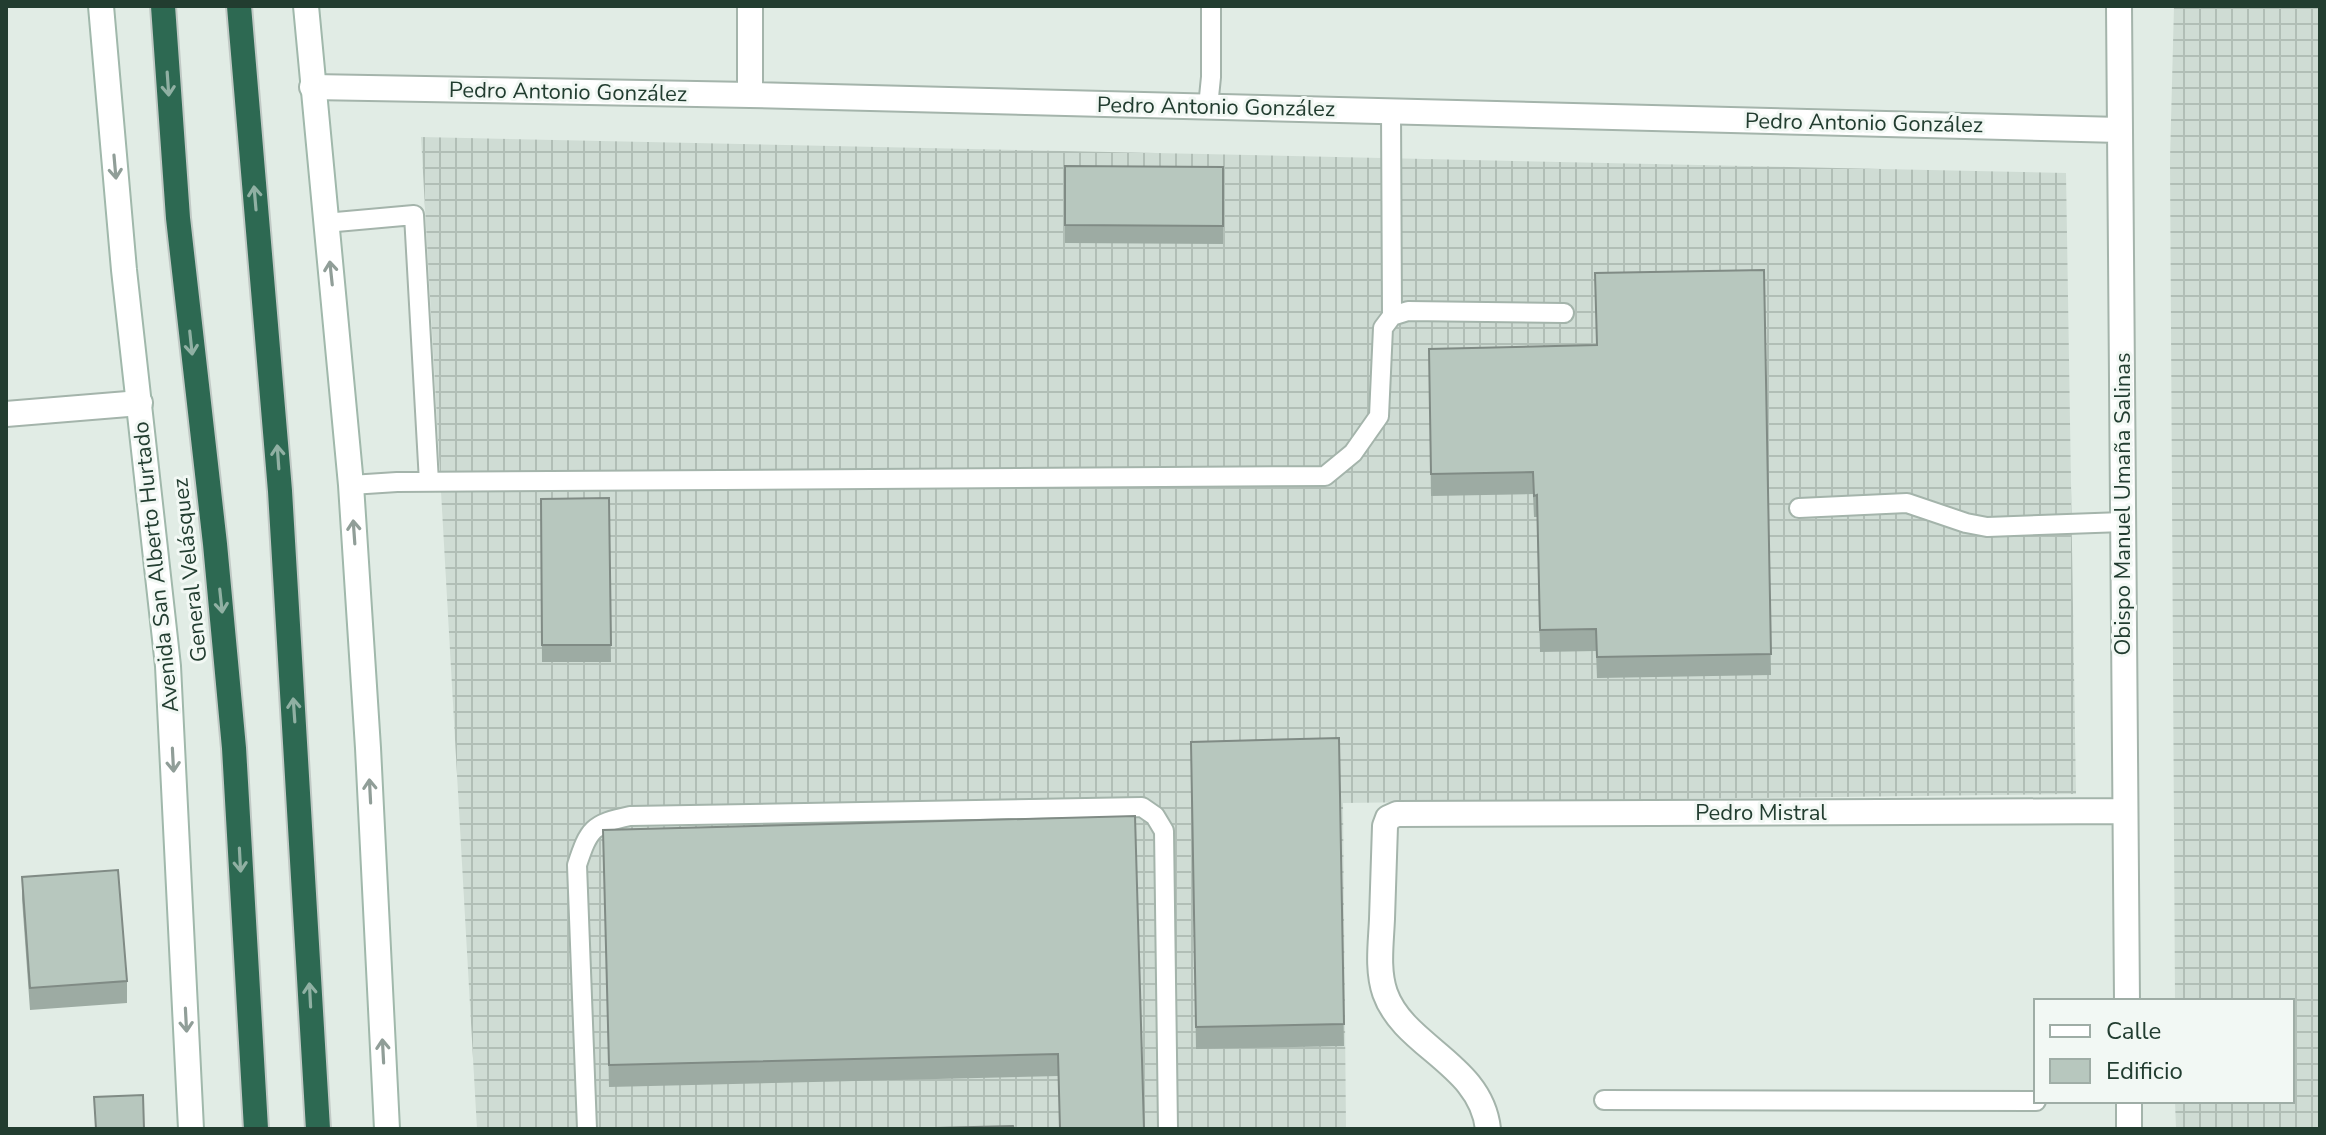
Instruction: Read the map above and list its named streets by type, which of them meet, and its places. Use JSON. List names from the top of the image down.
{
  "streets": {
    "highway": ["General Velásquez"],
    "street": [
      "Pedro Antonio González",
      "Obispo Manuel Umaña Salinas",
      "Avenida San Alberto Hurtado",
      "Pedro Mistral"
    ]
  },
  "crossings": [
    ["Pedro Antonio González", "Obispo Manuel Umaña Salinas"],
    ["Obispo Manuel Umaña Salinas", "Pedro Mistral"]
  ],
  "legend": ["Calle", "Edificio"]
}
